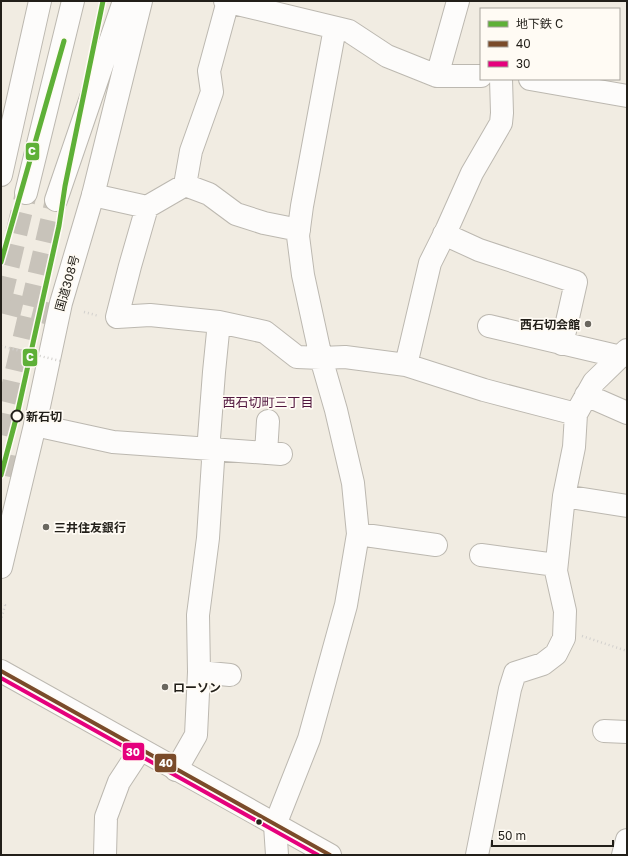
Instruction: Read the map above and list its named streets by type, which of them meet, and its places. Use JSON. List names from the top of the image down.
{
  "streets": {
    "main road": ["国道308号"]
  },
  "districts": ["西石切町三丁目"],
  "places": [
    "西石切会館",
    "新石切",
    "三井住友銀行",
    "ローソン"
  ],
  "lines": ["metro line C", "transit line 40", "transit line 30"],
  "legend": ["地下鉄 C", "40", "30"],
  "scale_bar": "50 m"
}
